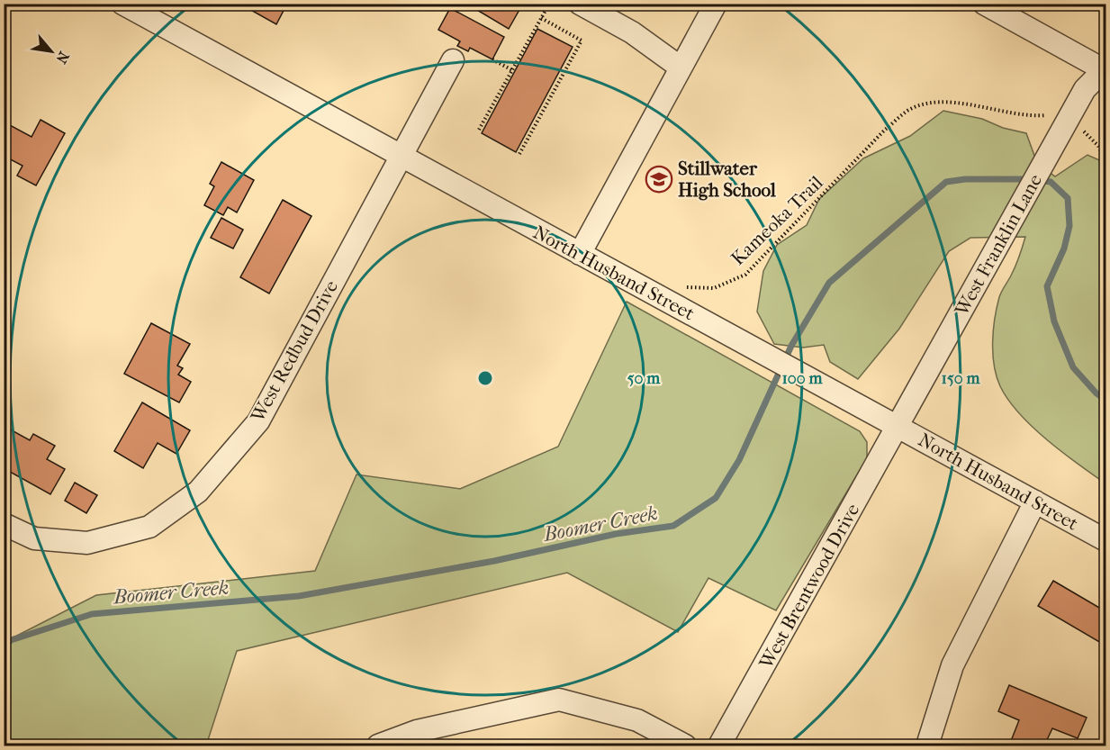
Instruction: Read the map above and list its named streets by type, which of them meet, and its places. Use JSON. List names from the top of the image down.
{
  "streets": {
    "street": [
      "West Franklin Lane",
      "North Husband Street",
      "West Redbud Drive",
      "West Brentwood Drive"
    ],
    "path": ["Kameoka Trail"]
  },
  "crossings": [
    ["Kameoka Trail", "West Franklin Lane"],
    ["West Franklin Lane", "North Husband Street"],
    ["West Franklin Lane", "West Brentwood Drive"],
    ["North Husband Street", "West Redbud Drive"],
    ["North Husband Street", "West Brentwood Drive"]
  ],
  "water": ["Boomer Creek"],
  "places": {
    "school or university": ["Stillwater High School"]
  },
  "north": "bottom right",
  "rings": ["50 m", "100 m", "150 m"]
}
